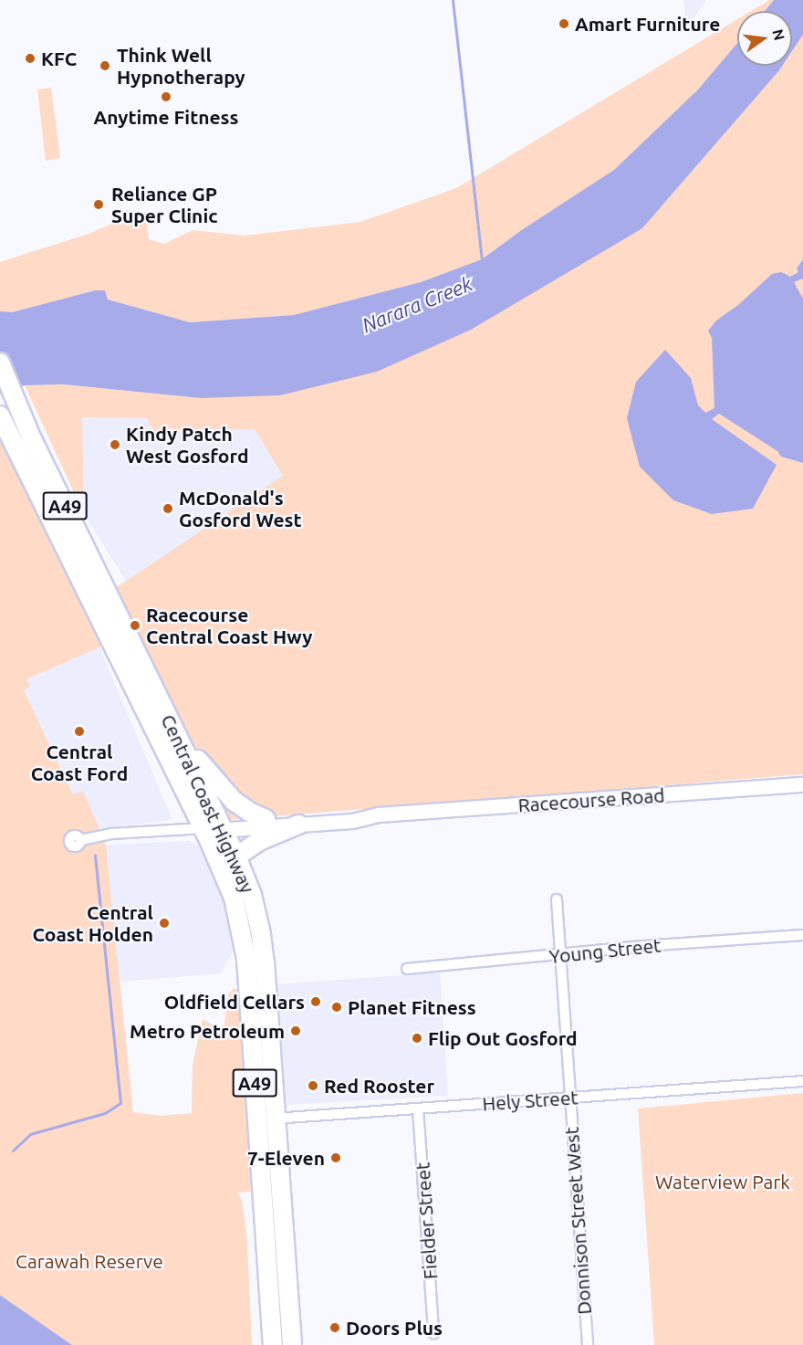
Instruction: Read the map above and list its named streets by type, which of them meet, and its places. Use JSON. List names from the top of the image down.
{
  "streets": {
    "highway": ["A49", "Central Coast Highway"],
    "main road": ["Racecourse Road"],
    "street": [
      "Young Street",
      "Hely Street",
      "Fielder Street",
      "Donnison Street West"
    ]
  },
  "crossings": [
    ["Racecourse Road", "Central Coast Highway"],
    ["Central Coast Highway", "Hely Street"],
    ["Young Street", "Donnison Street West"],
    ["Hely Street", "Fielder Street"],
    ["Hely Street", "Donnison Street West"]
  ],
  "water": ["Narara Creek"],
  "parks": ["Waterview Park", "Carawah Reserve"],
  "places": [
    "Amart Furniture",
    "KFC",
    "Think Well Hypnotherapy",
    "Anytime Fitness",
    "Reliance GP Super Clinic",
    "Kindy Patch West Gosford",
    "McDonald's Gosford West",
    "Racecourse Central Coast Hwy",
    "Central Coast Ford",
    "Central Coast Holden",
    "Oldfield Cellars",
    "Planet Fitness",
    "Metro Petroleum",
    "Flip Out Gosford",
    "Red Rooster",
    "7-Eleven",
    "Doors Plus"
  ],
  "north": "right"
}
